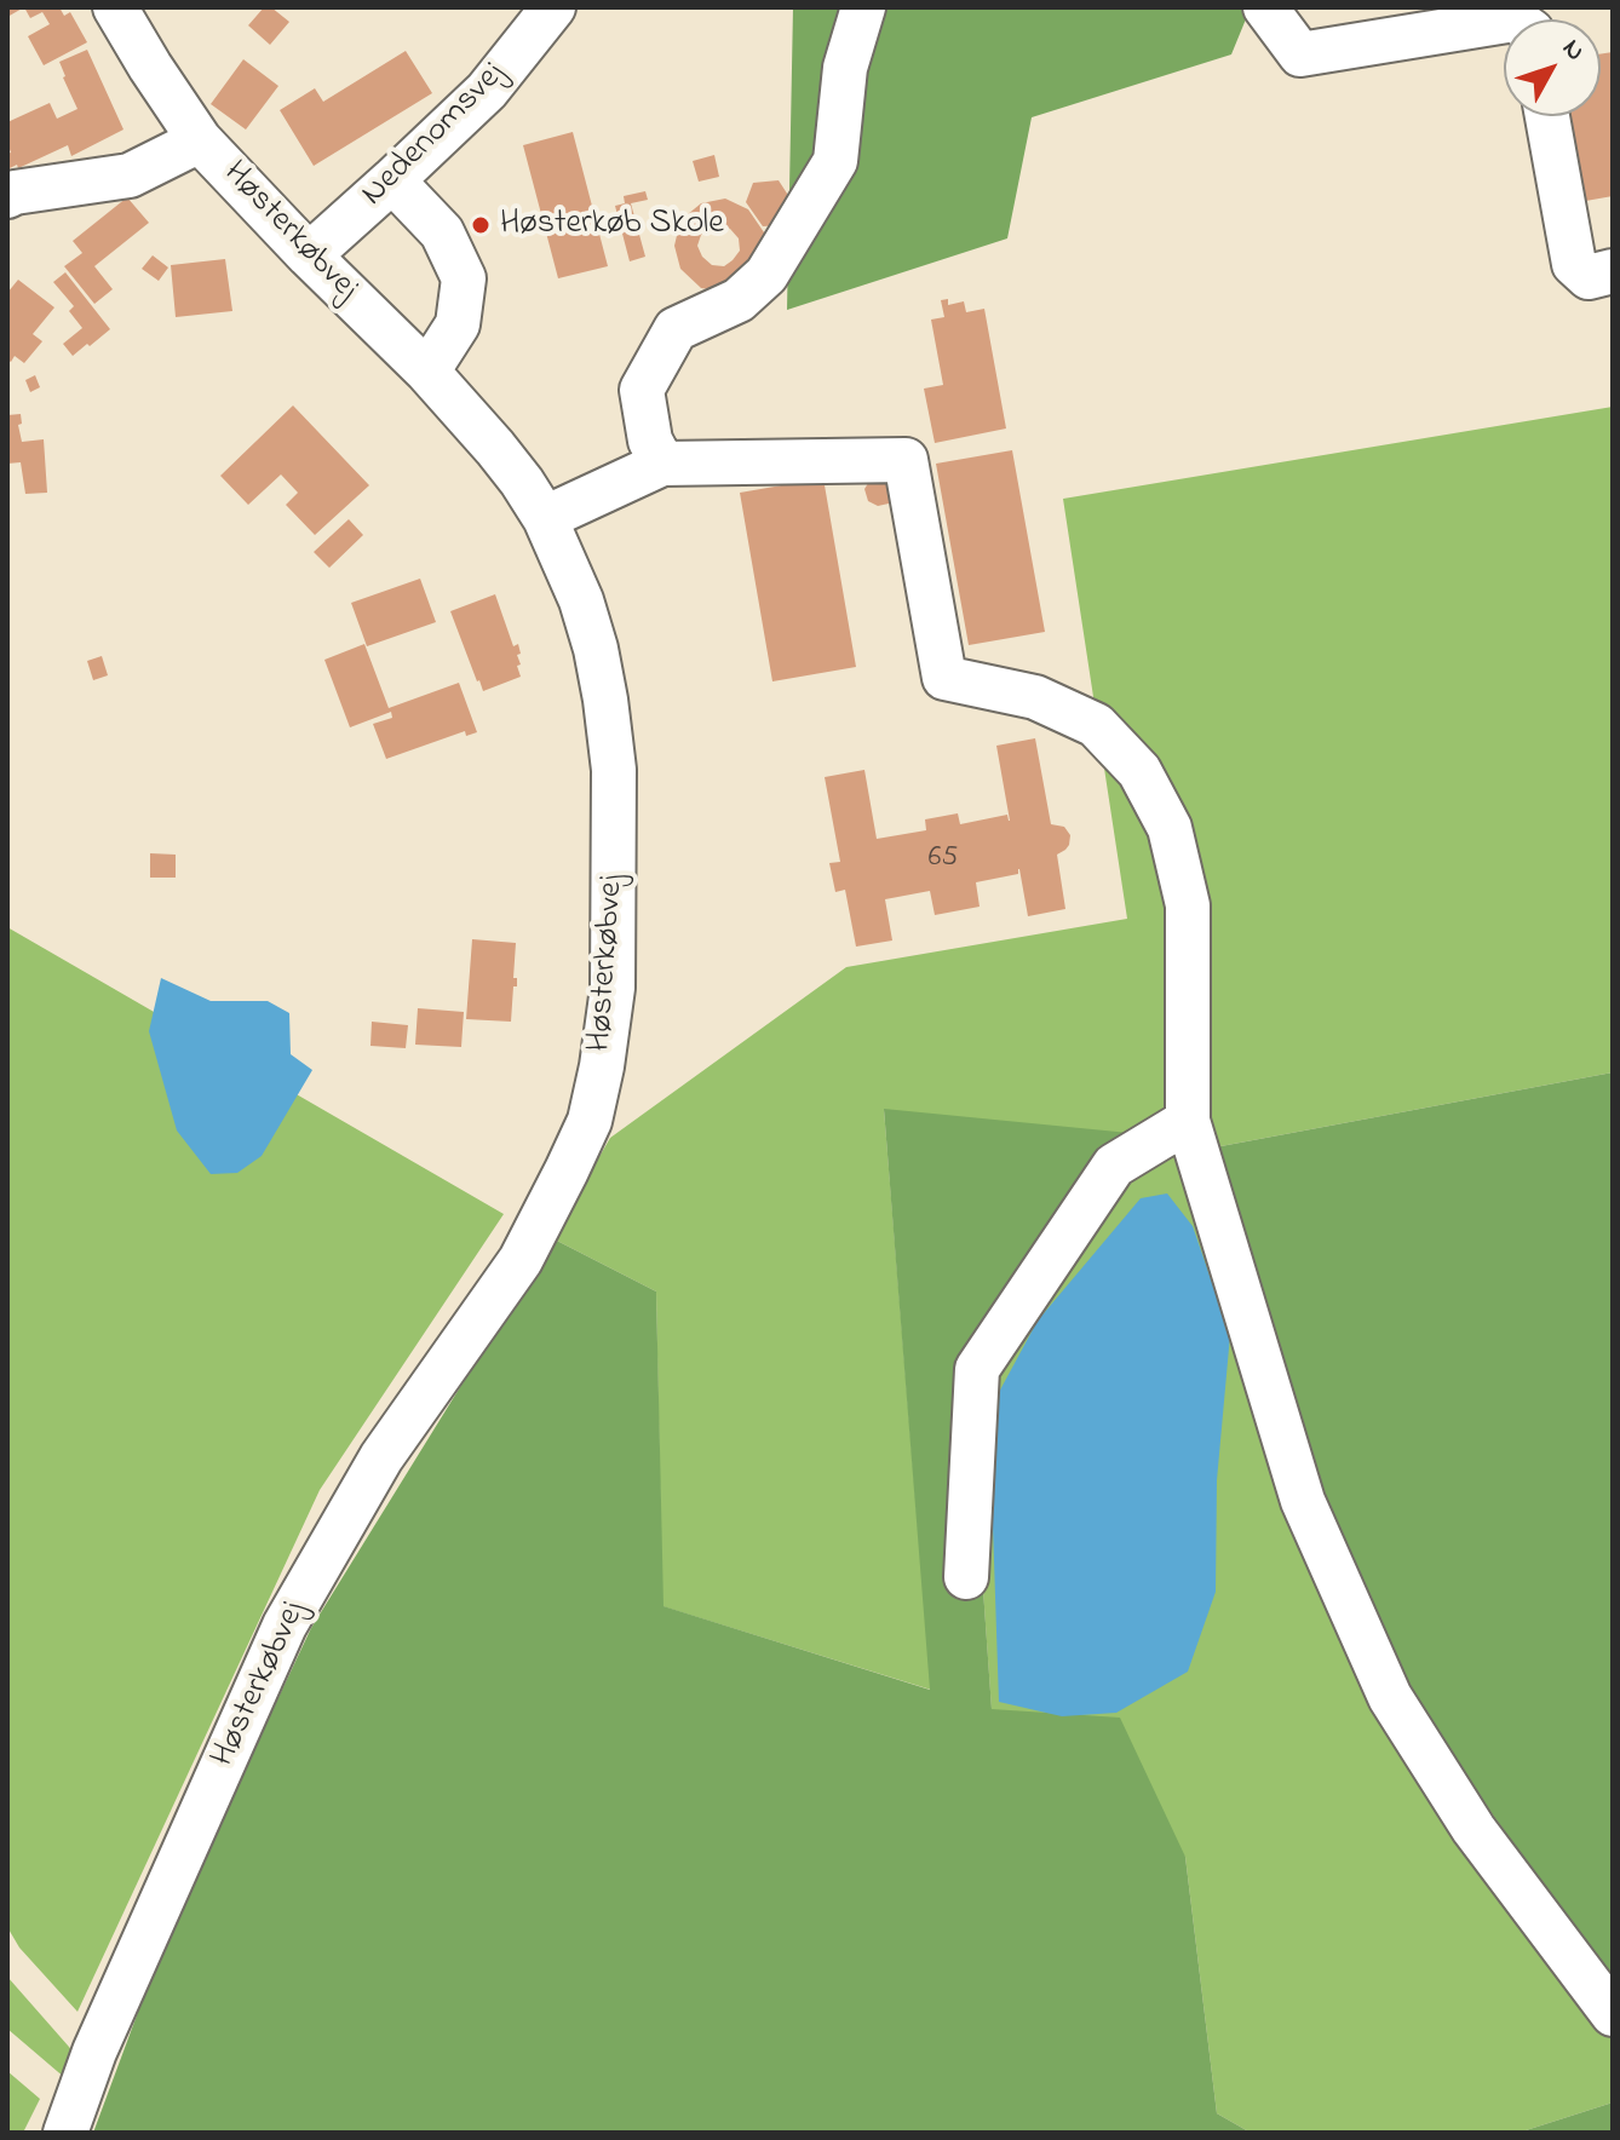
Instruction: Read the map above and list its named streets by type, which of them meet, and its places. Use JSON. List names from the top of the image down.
{
  "streets": {
    "street": ["Nedenomsvej", "Høsterkøbvej"]
  },
  "crossings": [
    ["Nedenomsvej", "Høsterkøbvej"]
  ],
  "places": ["Høsterkøb Skole"],
  "house_numbers": ["65"],
  "north": "top right"
}
